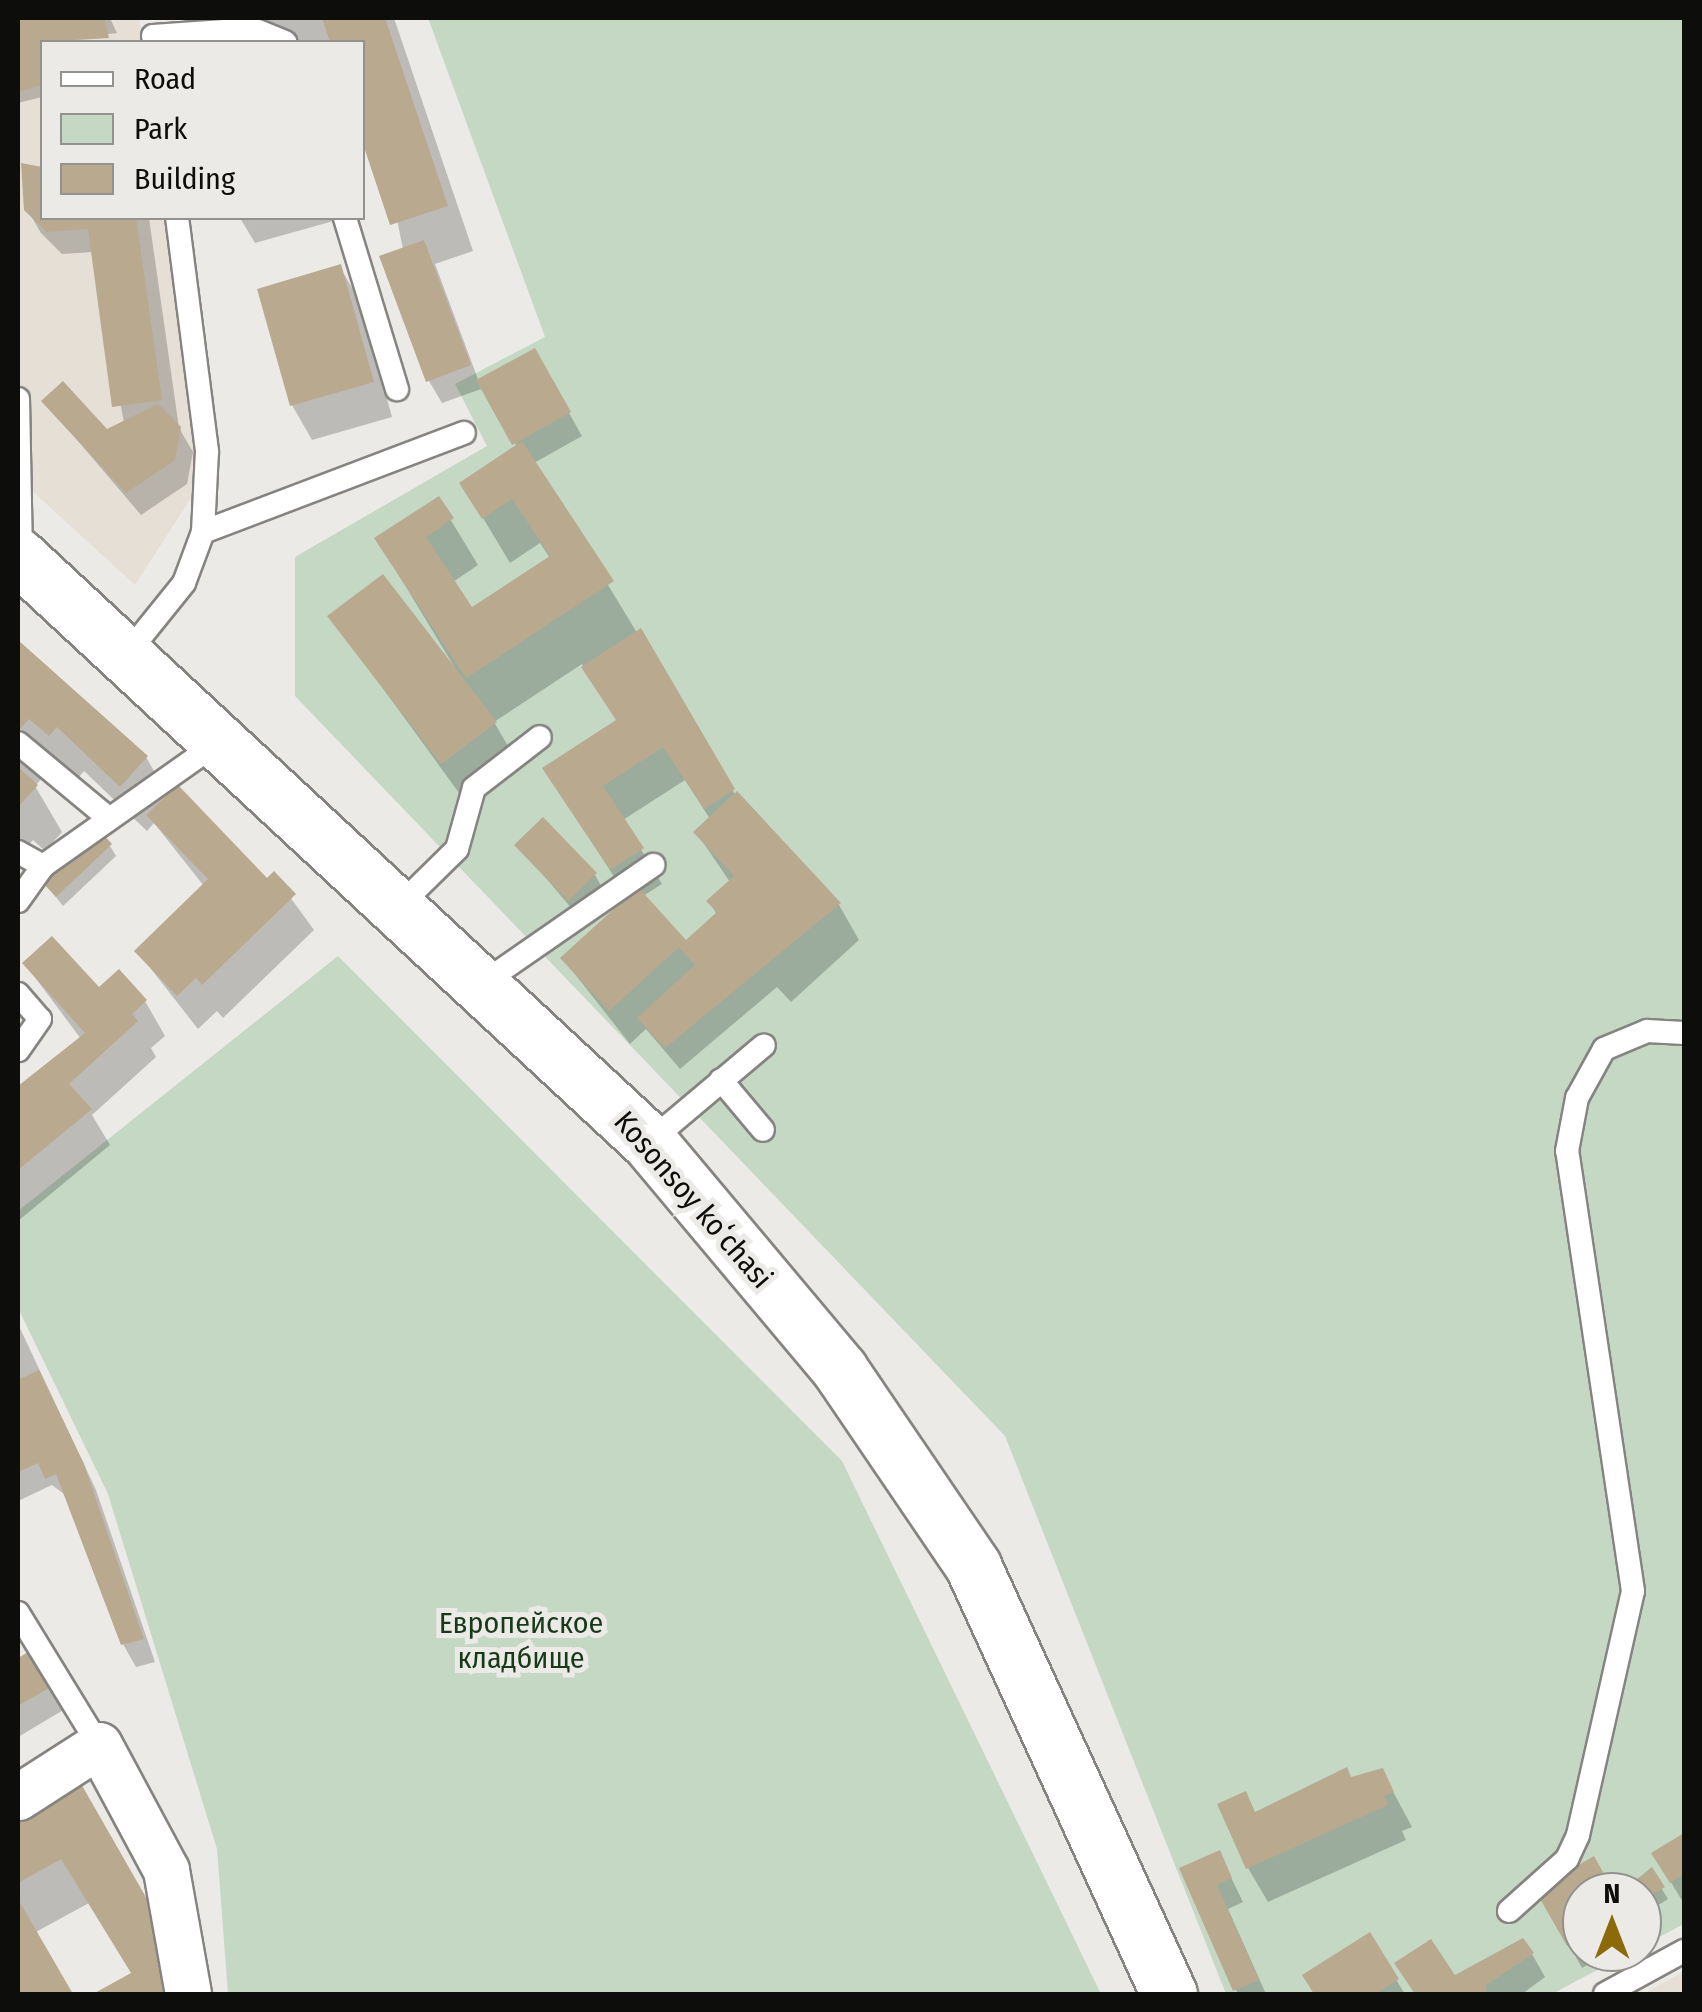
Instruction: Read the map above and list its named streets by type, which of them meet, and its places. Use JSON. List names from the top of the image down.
{
  "streets": {
    "main road": ["Kosonsoy koʻchasi"]
  },
  "parks": ["Европейское кладбище"],
  "legend": ["Road", "Park", "Building"],
  "north": "top"
}
